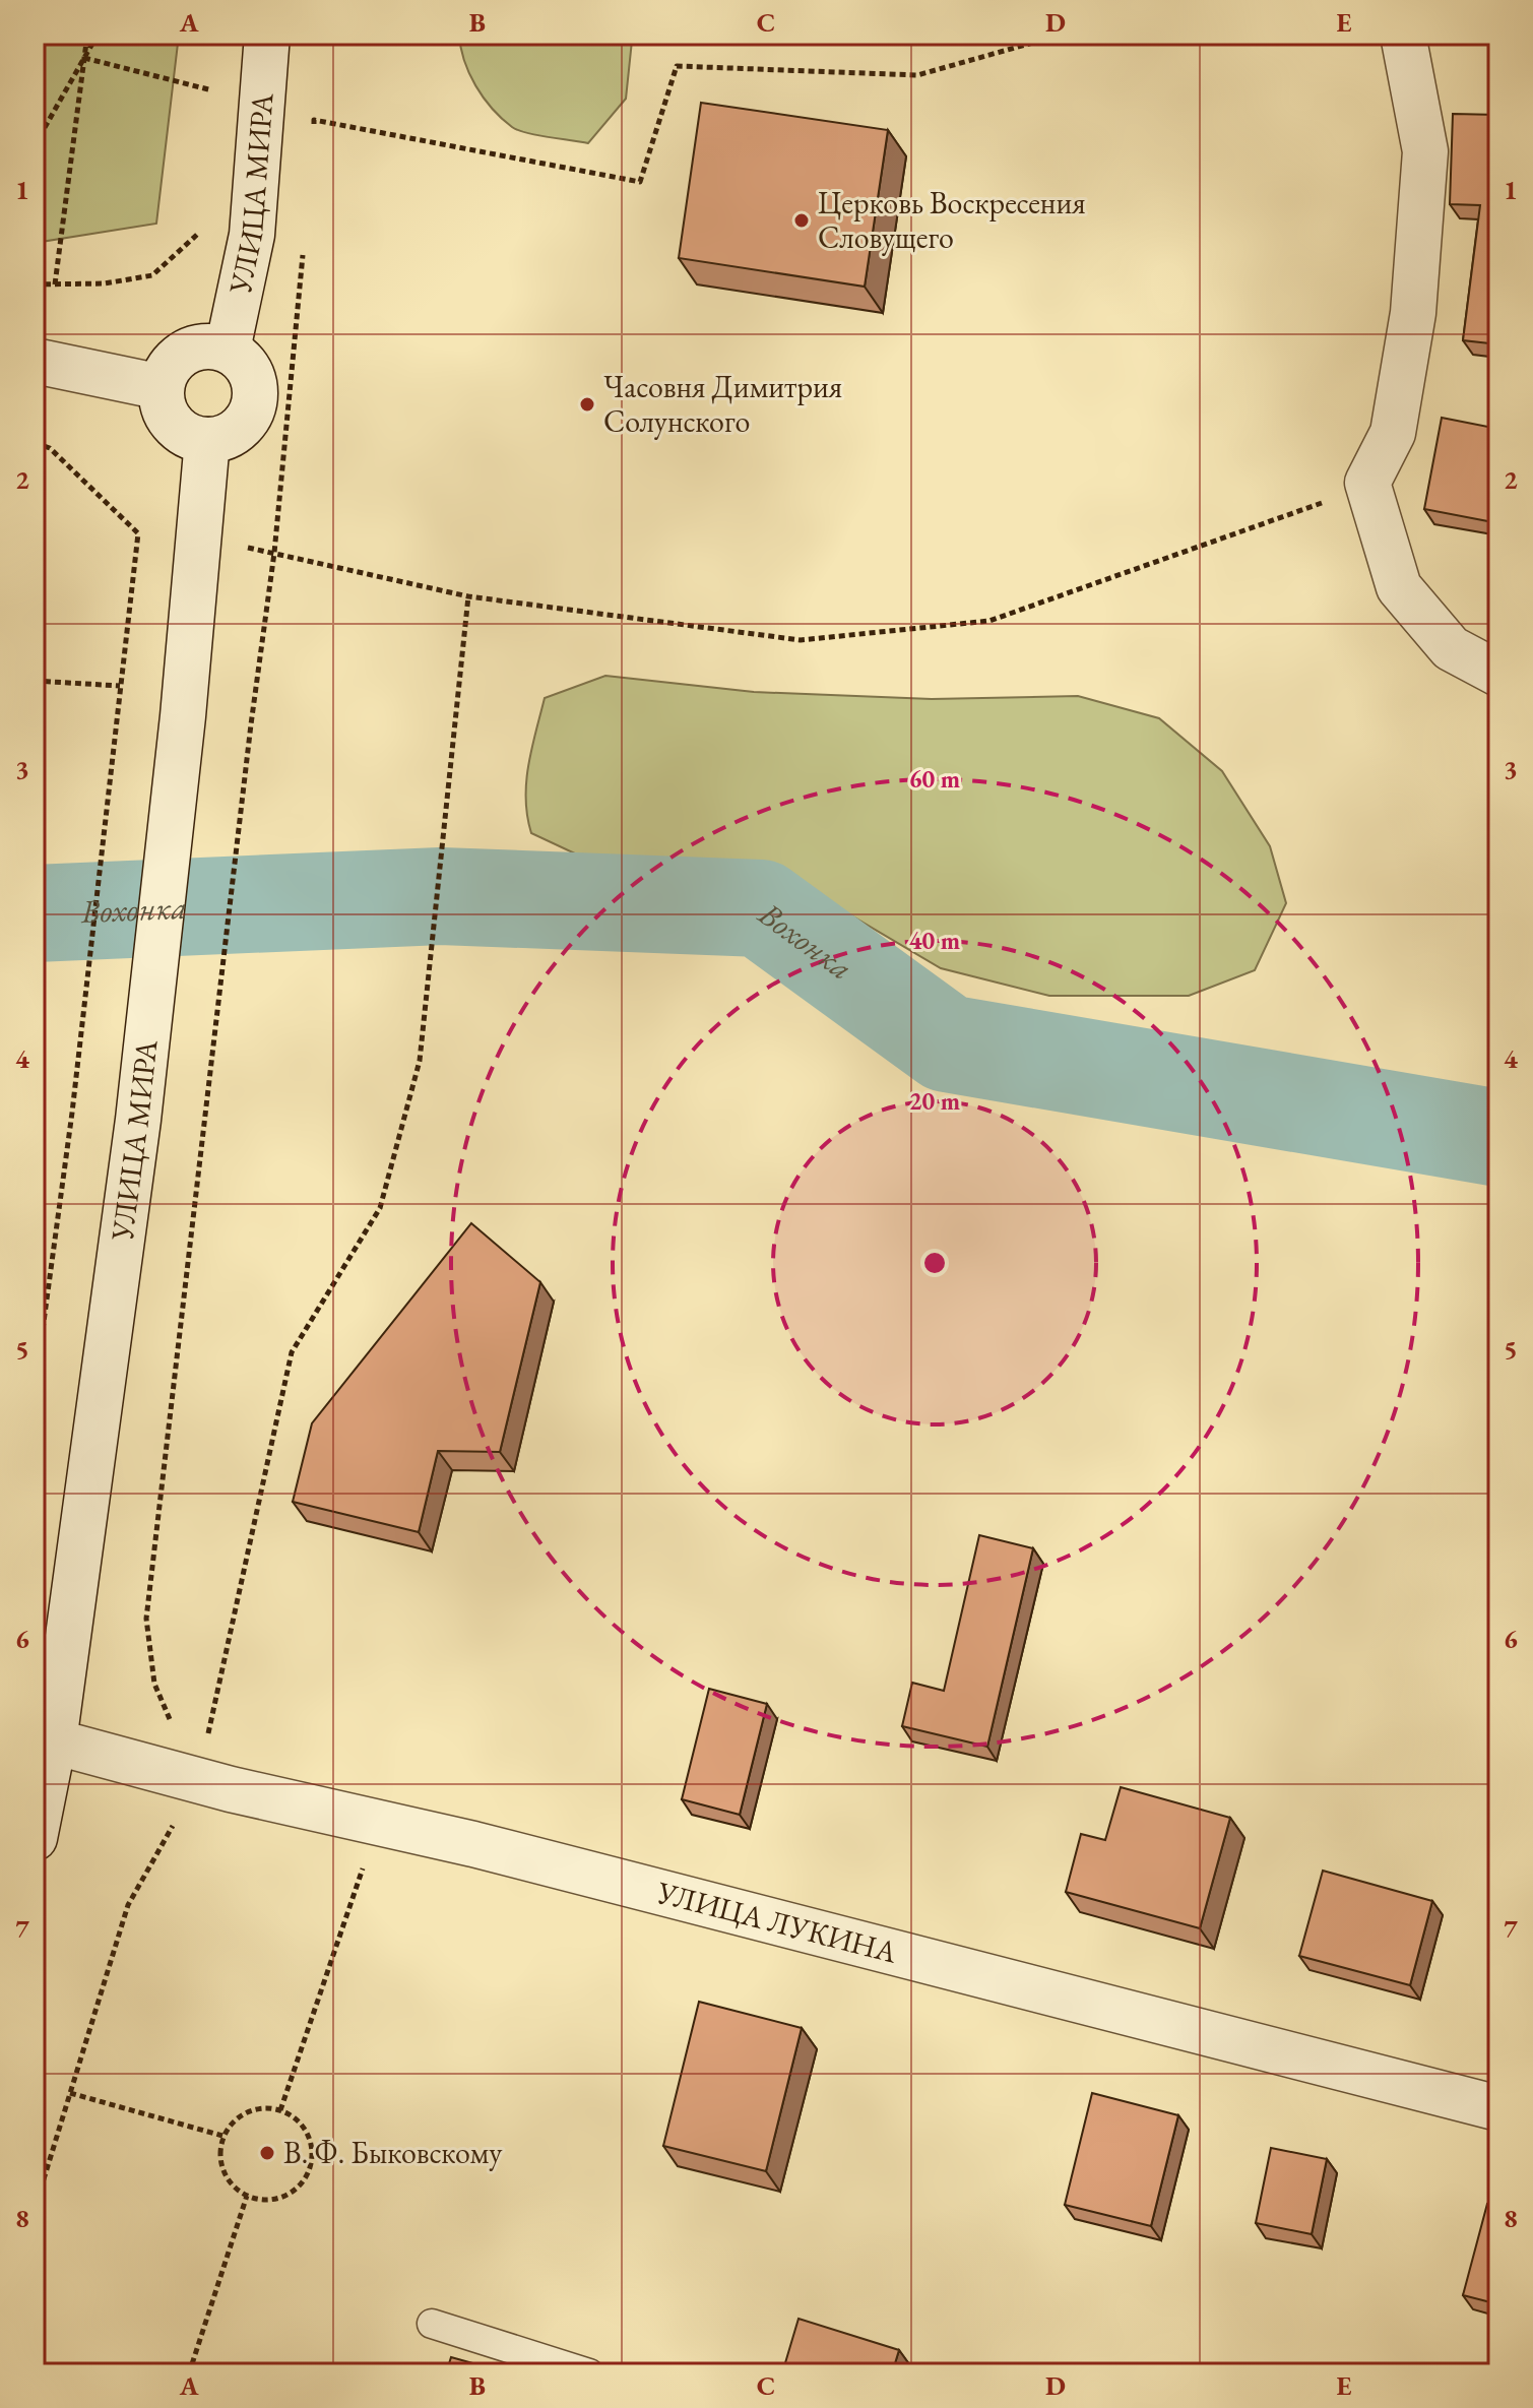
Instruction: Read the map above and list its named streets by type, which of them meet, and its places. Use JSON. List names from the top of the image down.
{
  "streets": {
    "street": ["УЛИЦА МИРА", "УЛИЦА ЛУКИНА"]
  },
  "crossings": [
    ["УЛИЦА МИРА", "УЛИЦА ЛУКИНА"]
  ],
  "water": ["Вохонка"],
  "places": ["Церковь Воскресения Словущего", "Часовня Димитрия Солунского", "В. Ф. Быковскому"],
  "grid": {
    "columns": [
      "A",
      "B",
      "C",
      "D",
      "E"
    ],
    "rows": [
      "1",
      "2",
      "3",
      "4",
      "5",
      "6",
      "7",
      "8"
    ]
  },
  "rings": ["60 m", "40 m", "20 m"]
}
